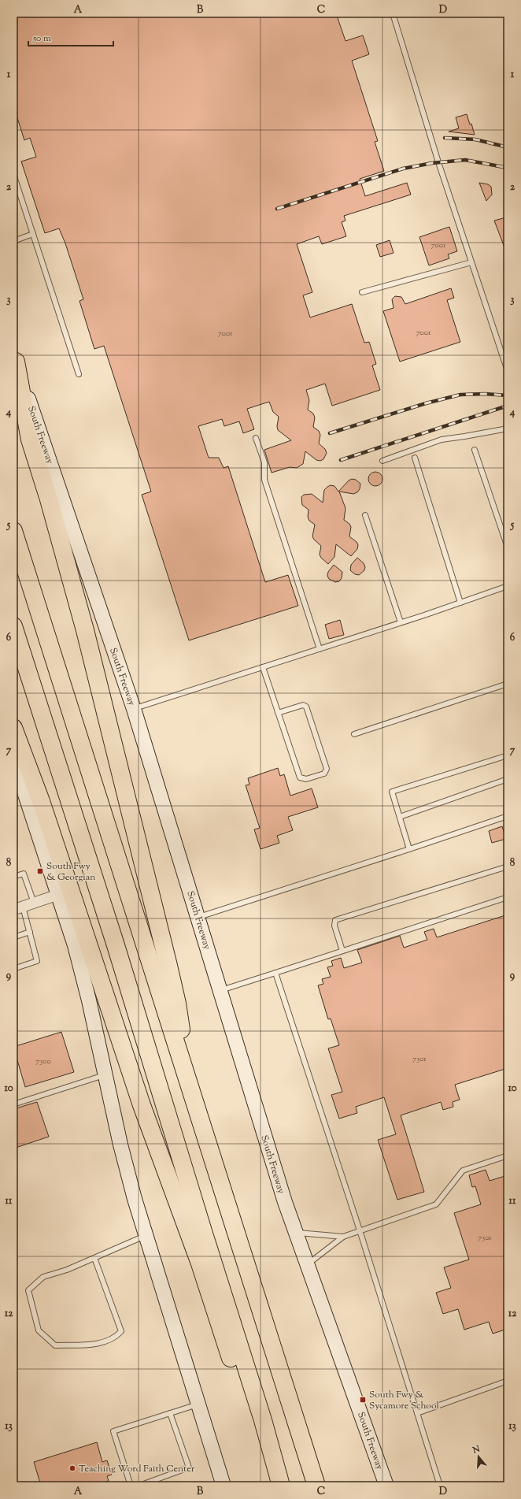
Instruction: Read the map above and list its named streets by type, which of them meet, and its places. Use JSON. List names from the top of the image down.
{
  "streets": {
    "main road": ["South Freeway"]
  },
  "places": {
    "transit": ["South Fwy & Georgian", "South Fwy & Sycamore School"],
    "other": ["Teaching Word Faith Center"]
  },
  "house_numbers": [
    "7001",
    "7001",
    "7001",
    "7301",
    "7300",
    "7301"
  ],
  "scale_bar": "50 m",
  "north": "top",
  "grid": {
    "columns": [
      "A",
      "B",
      "C",
      "D"
    ],
    "rows": [
      "1",
      "2",
      "3",
      "4",
      "5",
      "6",
      "7",
      "8",
      "9",
      "10",
      "11",
      "12",
      "13"
    ]
  }
}
